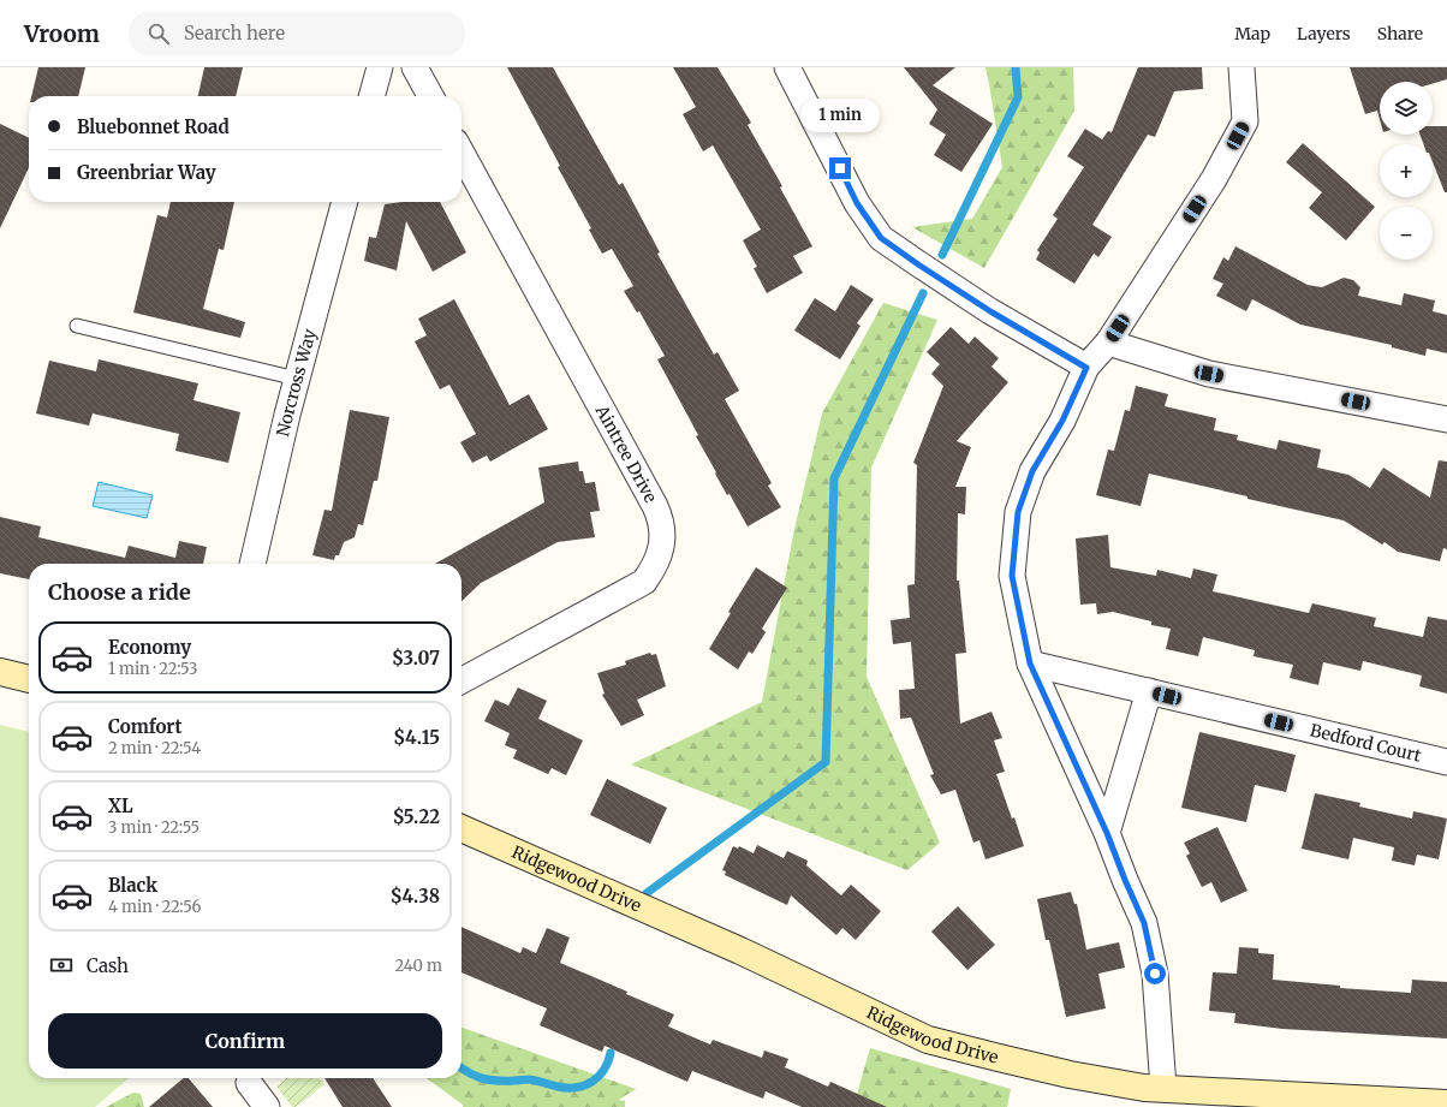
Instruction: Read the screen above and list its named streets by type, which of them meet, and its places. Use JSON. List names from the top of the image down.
{
  "streets": {
    "main road": ["Ridgewood Drive"],
    "street": ["Norcross Way", "Aintree Drive", "Bedford Court"]
  },
  "page": {
    "header": "Vroom",
    "search": "Search here",
    "nav": ["Map", "Layers", "Share"],
    "map_buttons": ["+", "−"],
    "banner": ["Bluebonnet Road", "Greenbriar Way"],
    "bubble": "1 min",
    "heading": "Choose a ride",
    "list": [
      {
        "name": "Economy",
        "note": "1 min · 22:53",
        "value": "$3.07"
      },
      {
        "name": "Comfort",
        "note": "2 min · 22:54",
        "value": "$4.15"
      },
      {
        "name": "XL",
        "note": "3 min · 22:55",
        "value": "$5.22"
      },
      {
        "name": "Black",
        "note": "4 min · 22:56",
        "value": "$4.38"
      }
    ],
    "pay": ["Cash", "240 m"],
    "buttons": "Confirm"
  }
}
